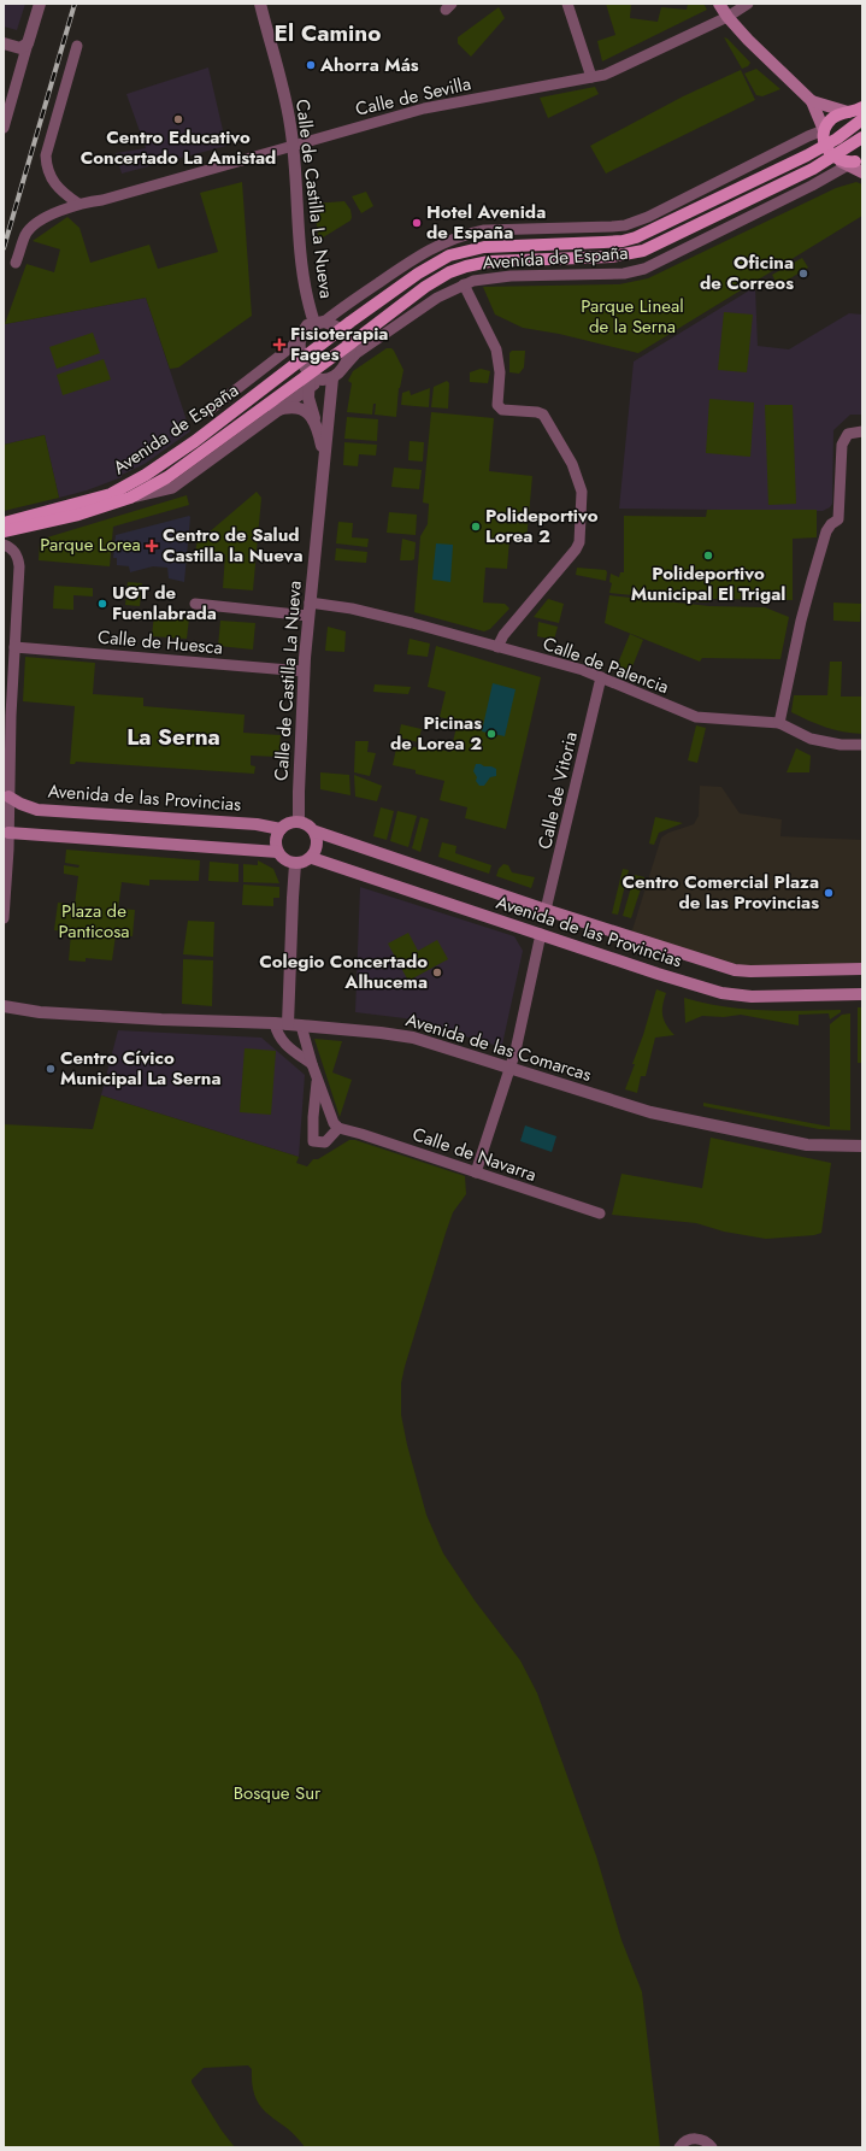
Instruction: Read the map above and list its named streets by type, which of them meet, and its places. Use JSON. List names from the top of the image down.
{
  "streets": {
    "main road": ["Avenida de España", "Avenida de las Provincias"],
    "street": [
      "Calle de Sevilla",
      "Calle de Castilla La Nueva",
      "Calle de Huesca",
      "Calle de Palencia",
      "Calle de Vitoria",
      "Avenida de las Comarcas",
      "Calle de Navarra"
    ]
  },
  "crossings": [
    ["Calle de Sevilla", "Calle de Castilla La Nueva"],
    ["Calle de Castilla La Nueva", "Avenida de España"],
    ["Calle de Castilla La Nueva", "Calle de Huesca"],
    ["Calle de Castilla La Nueva", "Calle de Palencia"],
    ["Calle de Castilla La Nueva", "Avenida de las Provincias"],
    ["Calle de Palencia", "Calle de Vitoria"],
    ["Calle de Vitoria", "Avenida de las Provincias"]
  ],
  "districts": ["El Camino", "La Serna"],
  "parks": [
    "Parque Lineal de la Serna",
    "Parque Lorea",
    "Plaza de Panticosa",
    "Bosque Sur"
  ],
  "places": {
    "other": [
      "Ahorra Más",
      "Centro Educativo Concertado La Amistad",
      "Hotel Avenida de España",
      "Oficina de Correos",
      "Polideportivo Lorea 2",
      "Polideportivo Municipal El Trigal",
      "UGT de Fuenlabrada",
      "Picinas de Lorea 2",
      "Centro Comercial Plaza de las Provincias",
      "Colegio Concertado Alhucema",
      "Centro Cívico Municipal La Serna"
    ],
    "health": ["Fisioterapia Fages", "Centro de Salud Castilla la Nueva"]
  }
}
